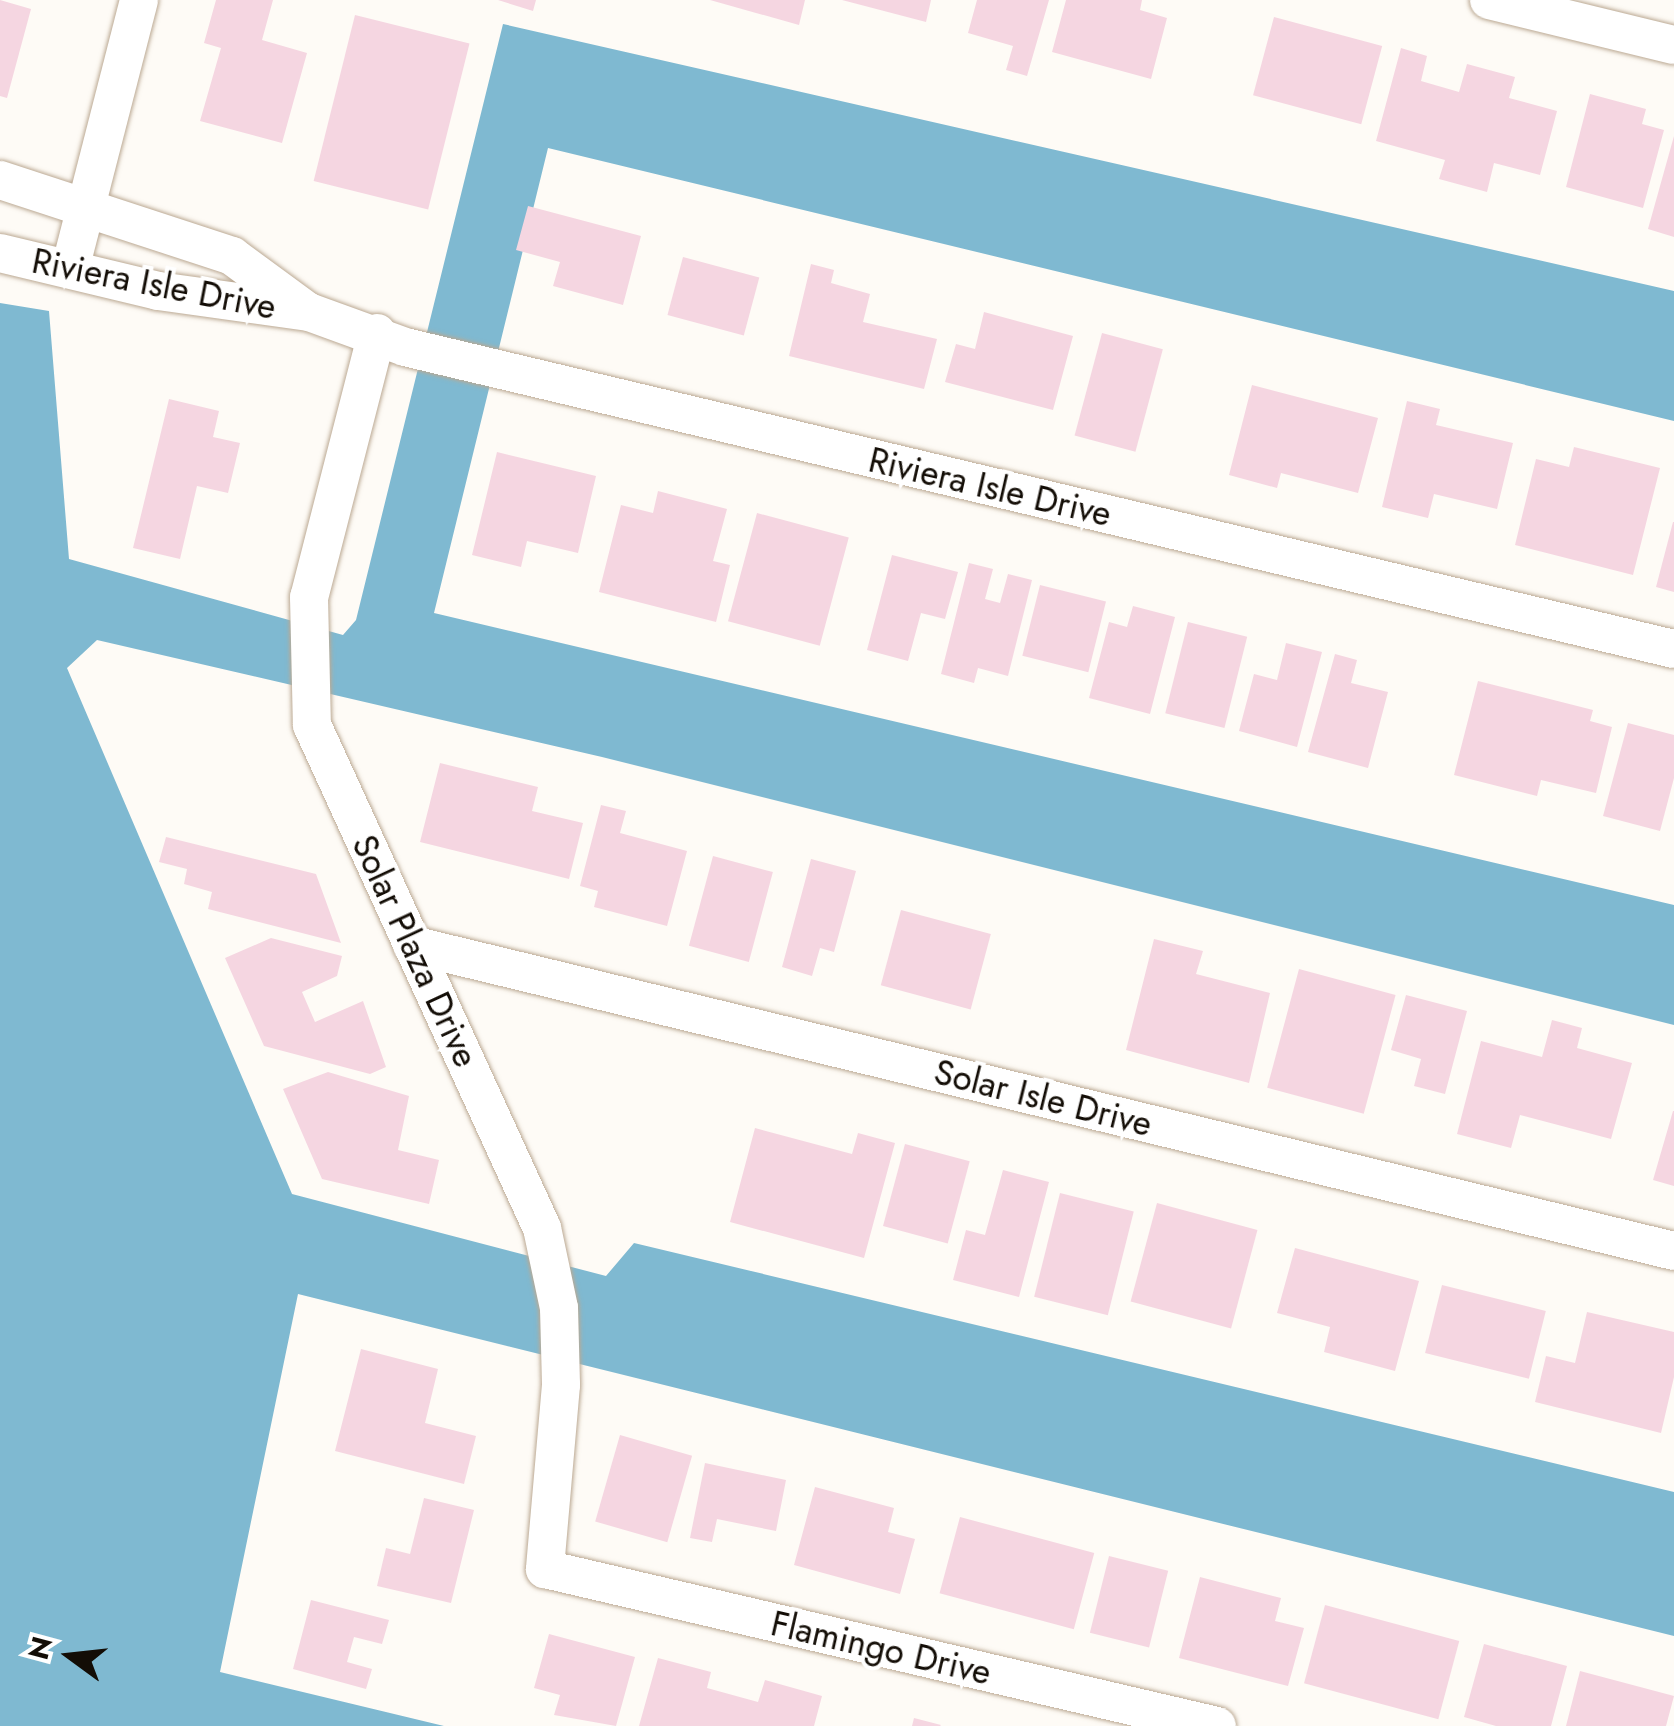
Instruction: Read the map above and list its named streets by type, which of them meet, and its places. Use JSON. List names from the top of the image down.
{
  "streets": {
    "street": [
      "Riviera Isle Drive",
      "Solar Plaza Drive",
      "Solar Isle Drive",
      "Flamingo Drive"
    ]
  },
  "crossings": [
    ["Riviera Isle Drive", "Solar Plaza Drive"],
    ["Solar Plaza Drive", "Solar Isle Drive"],
    ["Solar Plaza Drive", "Flamingo Drive"]
  ],
  "north": "left"
}
